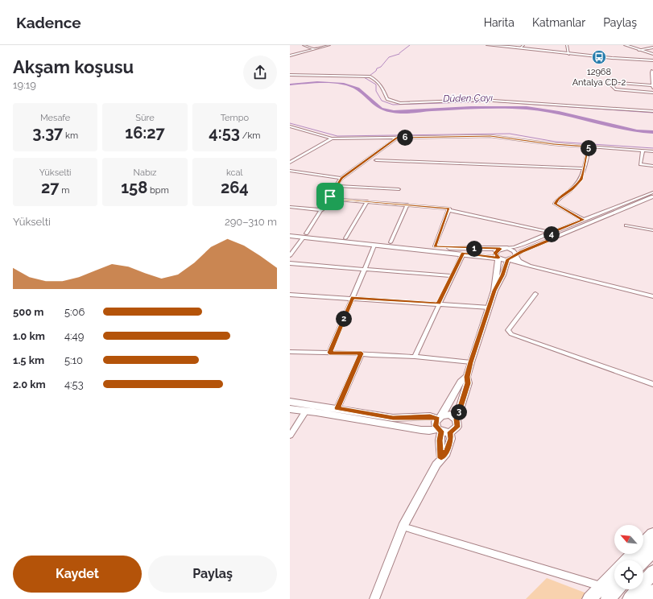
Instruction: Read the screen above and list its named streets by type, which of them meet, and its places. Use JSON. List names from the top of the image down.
{
  "water": ["Düden Çayı"],
  "places": {
    "bus stop": ["12968 Antalya CD-2"]
  },
  "north": "top left",
  "page": {
    "header": "Kadence",
    "nav": ["Harita", "Katmanlar", "Paylaş"],
    "heading": ["Akşam koşusu", "19:19"],
    "stats": [
      ["Mesafe", "3.37 km"],
      ["Süre", "16:27"],
      ["Tempo", "4:53 /km"],
      ["Yükselti", "27 m"],
      ["Nabız", "158 bpm"],
      ["kcal", "264"]
    ],
    "pins": [
      "6",
      "5",
      "4",
      "1",
      "2",
      "3"
    ],
    "chart": ["Yükselti", "290–310 m"],
    "list": [
      {
        "name": "500 m",
        "note": "5:06"
      },
      {
        "name": "1.0 km",
        "note": "4:49"
      },
      {
        "name": "1.5 km",
        "note": "5:10"
      },
      {
        "name": "2.0 km",
        "note": "4:53"
      }
    ],
    "buttons": ["Kaydet", "Paylaş"]
  }
}
